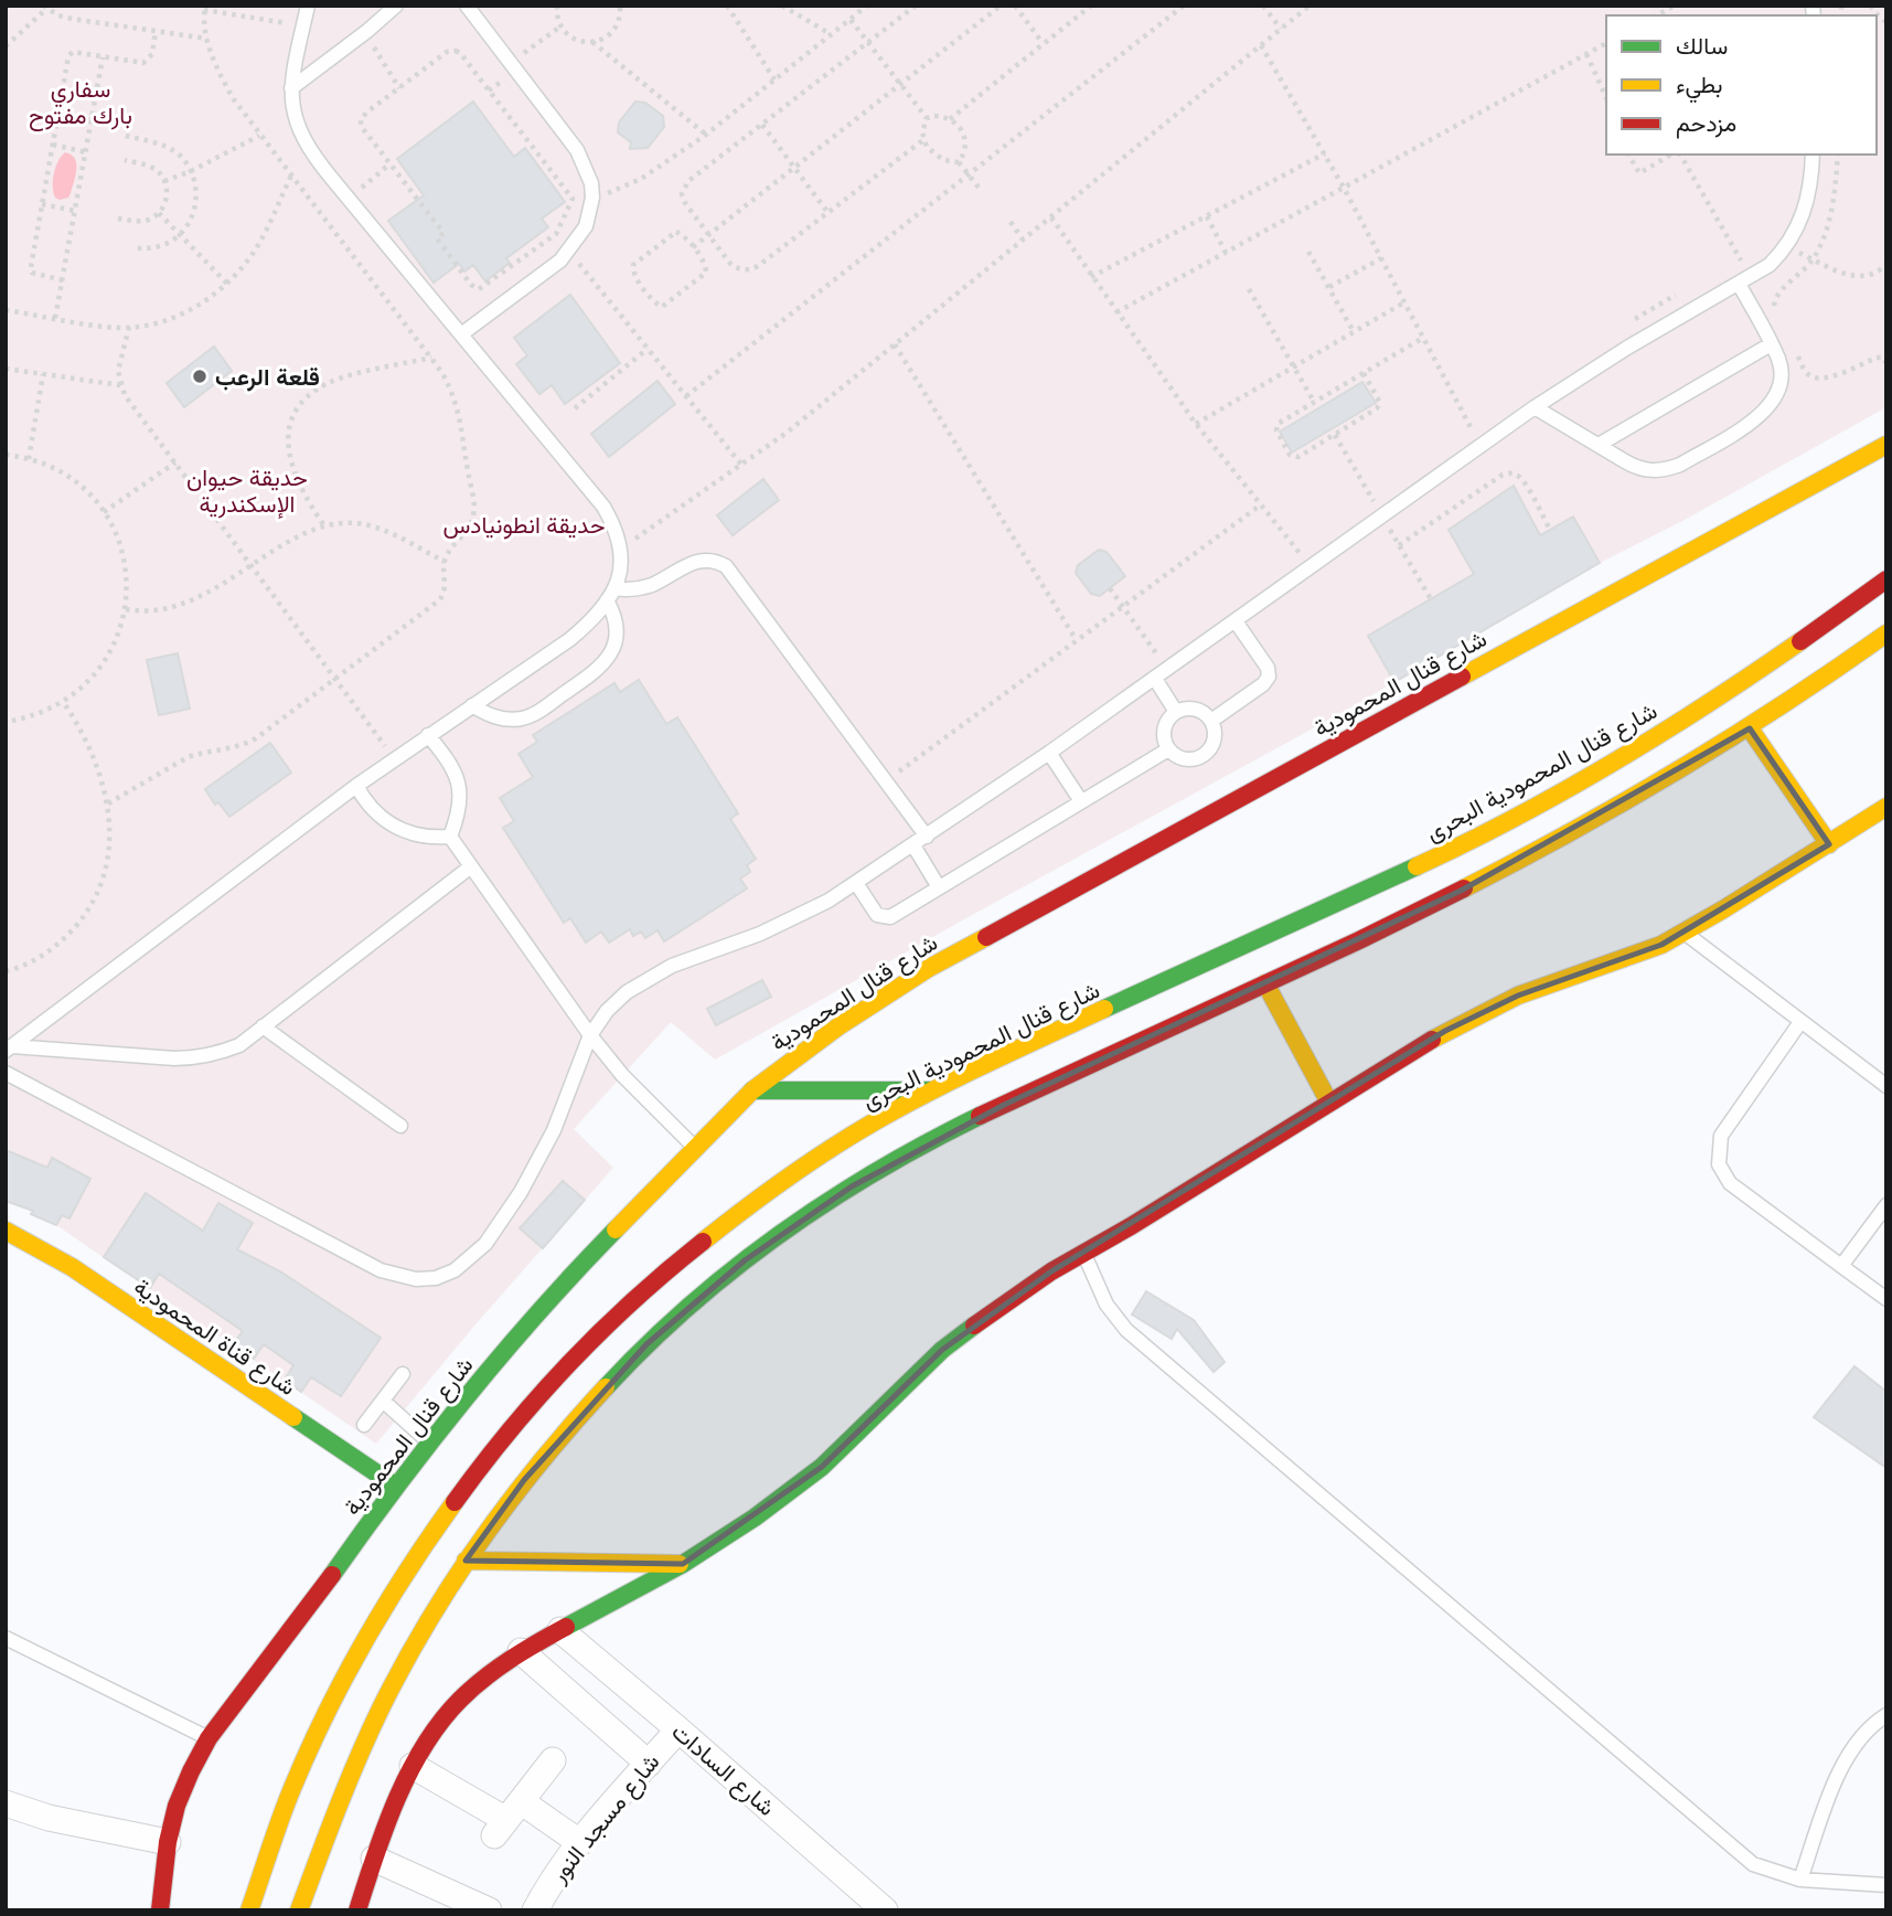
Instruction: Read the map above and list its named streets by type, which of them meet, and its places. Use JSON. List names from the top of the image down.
{
  "streets": {
    "main road": ["شارع قنال المحمودية", "شارع قنال المحمودية البحرى", "شارع قناة المحمودية"],
    "street": ["شارع السادات", "شارع مسجد النور"]
  },
  "crossings": [
    ["شارع قنال المحمودية", "شارع قناة المحمودية"],
    ["شارع السادات", "شارع مسجد النور"]
  ],
  "parks": ["سفاري بارك مفتوح", "حديقة حيوان الإسكندرية", "حديقة انطونيادس"],
  "places": ["قلعة الرعب"],
  "legend": ["سالك", "بطيء", "مزدحم"]
}
